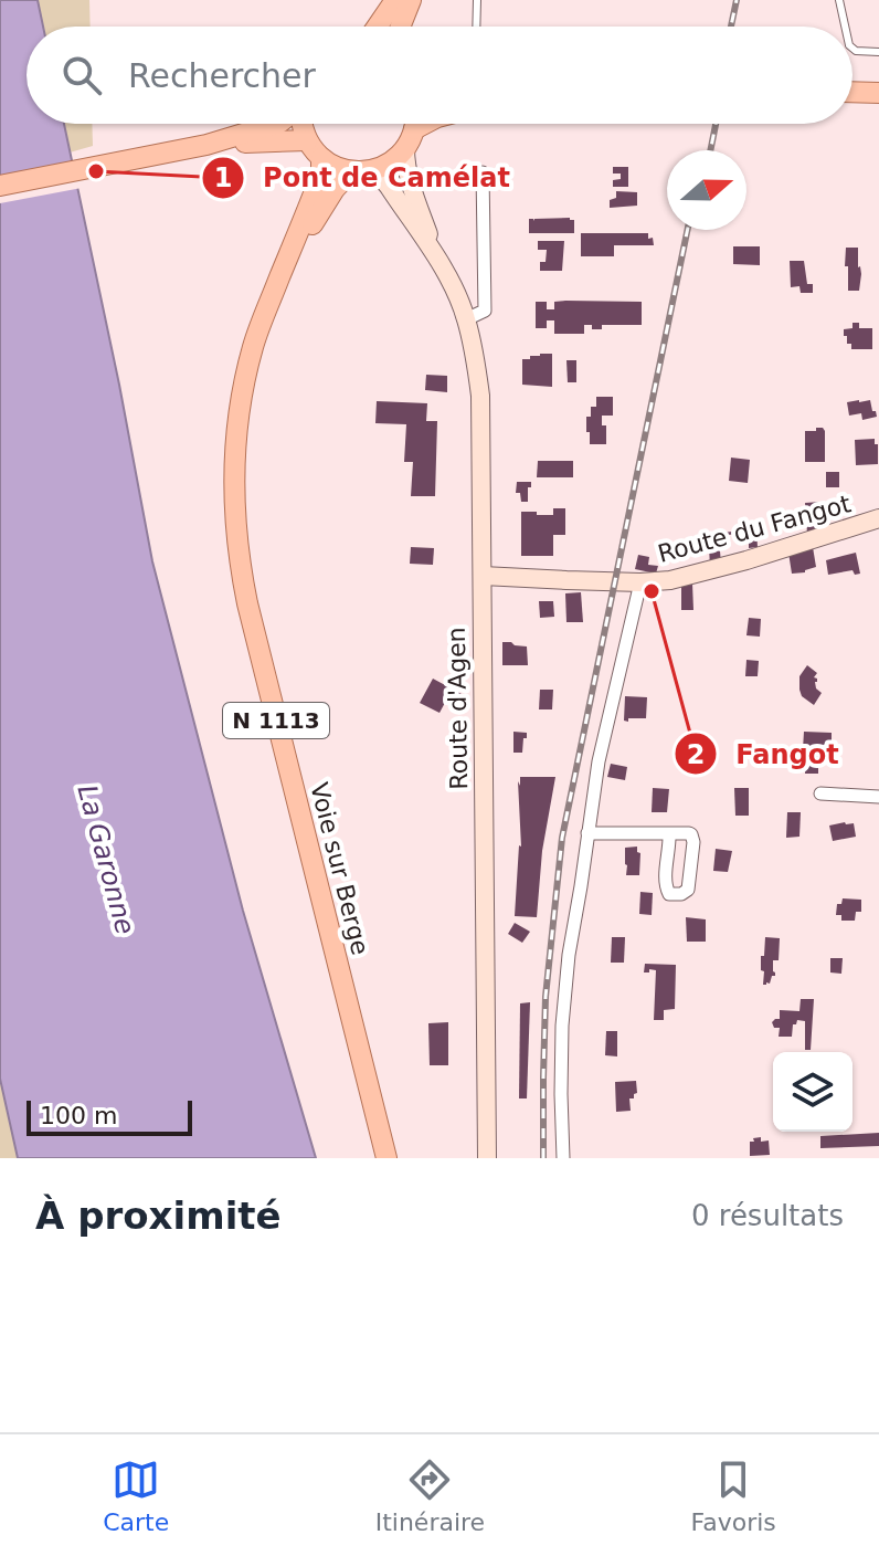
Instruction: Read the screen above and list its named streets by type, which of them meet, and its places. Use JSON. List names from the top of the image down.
{
  "streets": {
    "main road": [
      "Route du Fangot",
      "Route d'Agen",
      "N 1113",
      "Voie sur Berge"
    ]
  },
  "crossings": [
    ["Route du Fangot", "Route d'Agen"],
    ["Route d'Agen", "N 1113"],
    ["N 1113", "Voie sur Berge"]
  ],
  "water": ["La Garonne"],
  "places": ["Pont de Camélat", "Fangot"],
  "scale_bar": "100 m",
  "north": "right",
  "page": {
    "search": "Rechercher",
    "scale": "100 m",
    "heading": ["À proximité", "0 résultats"],
    "nav": ["Carte", "Itinéraire", "Favoris"]
  }
}
